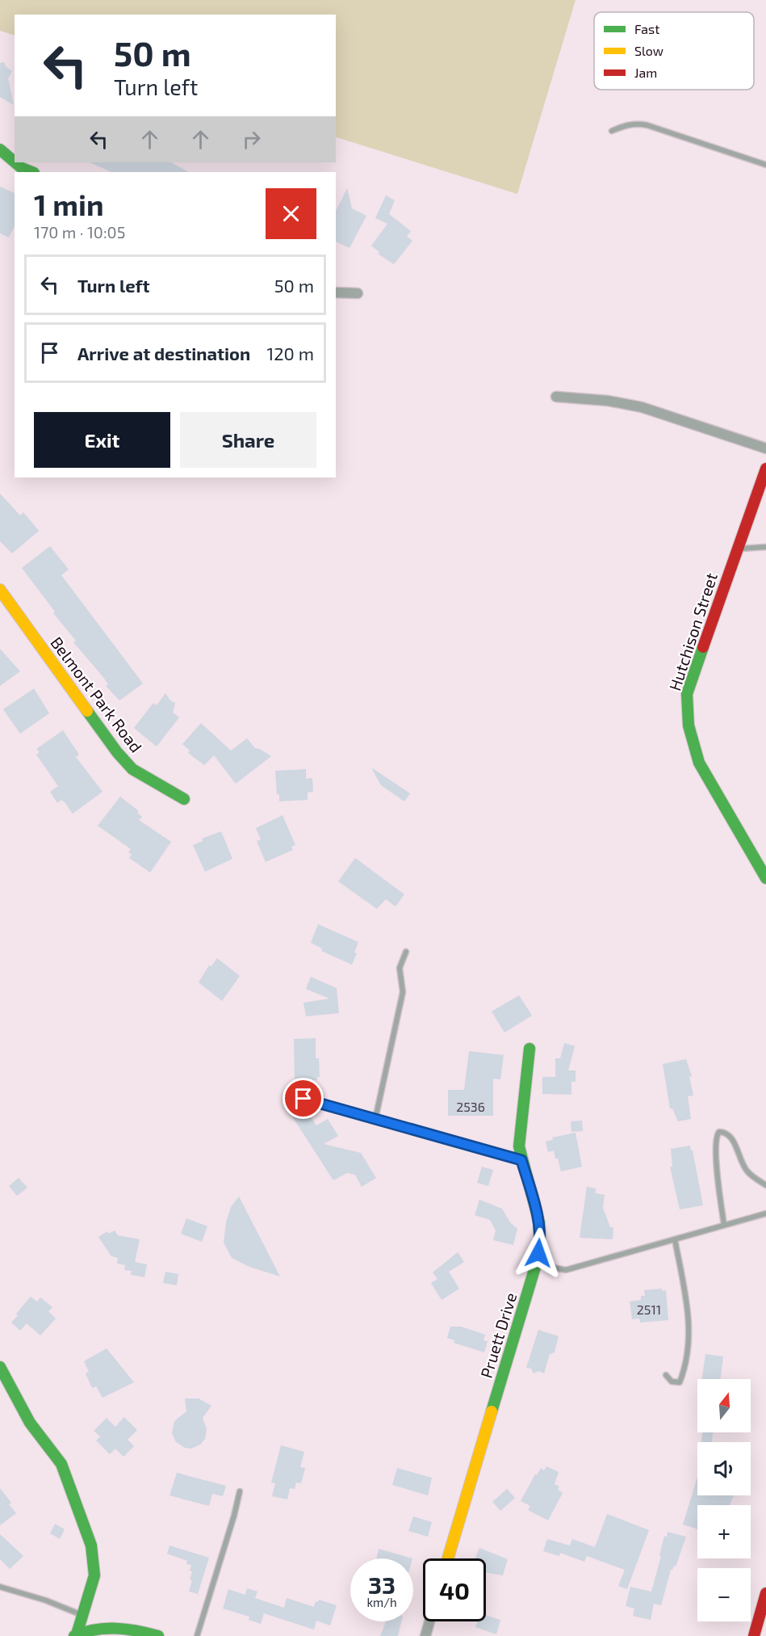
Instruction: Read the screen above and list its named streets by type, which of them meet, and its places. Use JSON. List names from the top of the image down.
{
  "streets": {
    "street": ["Hutchison Street", "Belmont Park Road", "Pruett Drive"]
  },
  "house_numbers": ["2536", "2511"],
  "legend": ["Fast", "Slow", "Jam"],
  "north": "top",
  "page": {
    "turn": ["50 m", "Turn left"],
    "heading": ["1 min", "170 m · 10:05"],
    "list": [
      {
        "name": "Turn left",
        "value": "50 m"
      },
      {
        "name": "Arrive at destination",
        "value": "120 m"
      }
    ],
    "buttons": ["Exit", "Share"],
    "map_buttons": ["+", "−"],
    "speed": "33 km/h",
    "limit": "40"
  }
}
